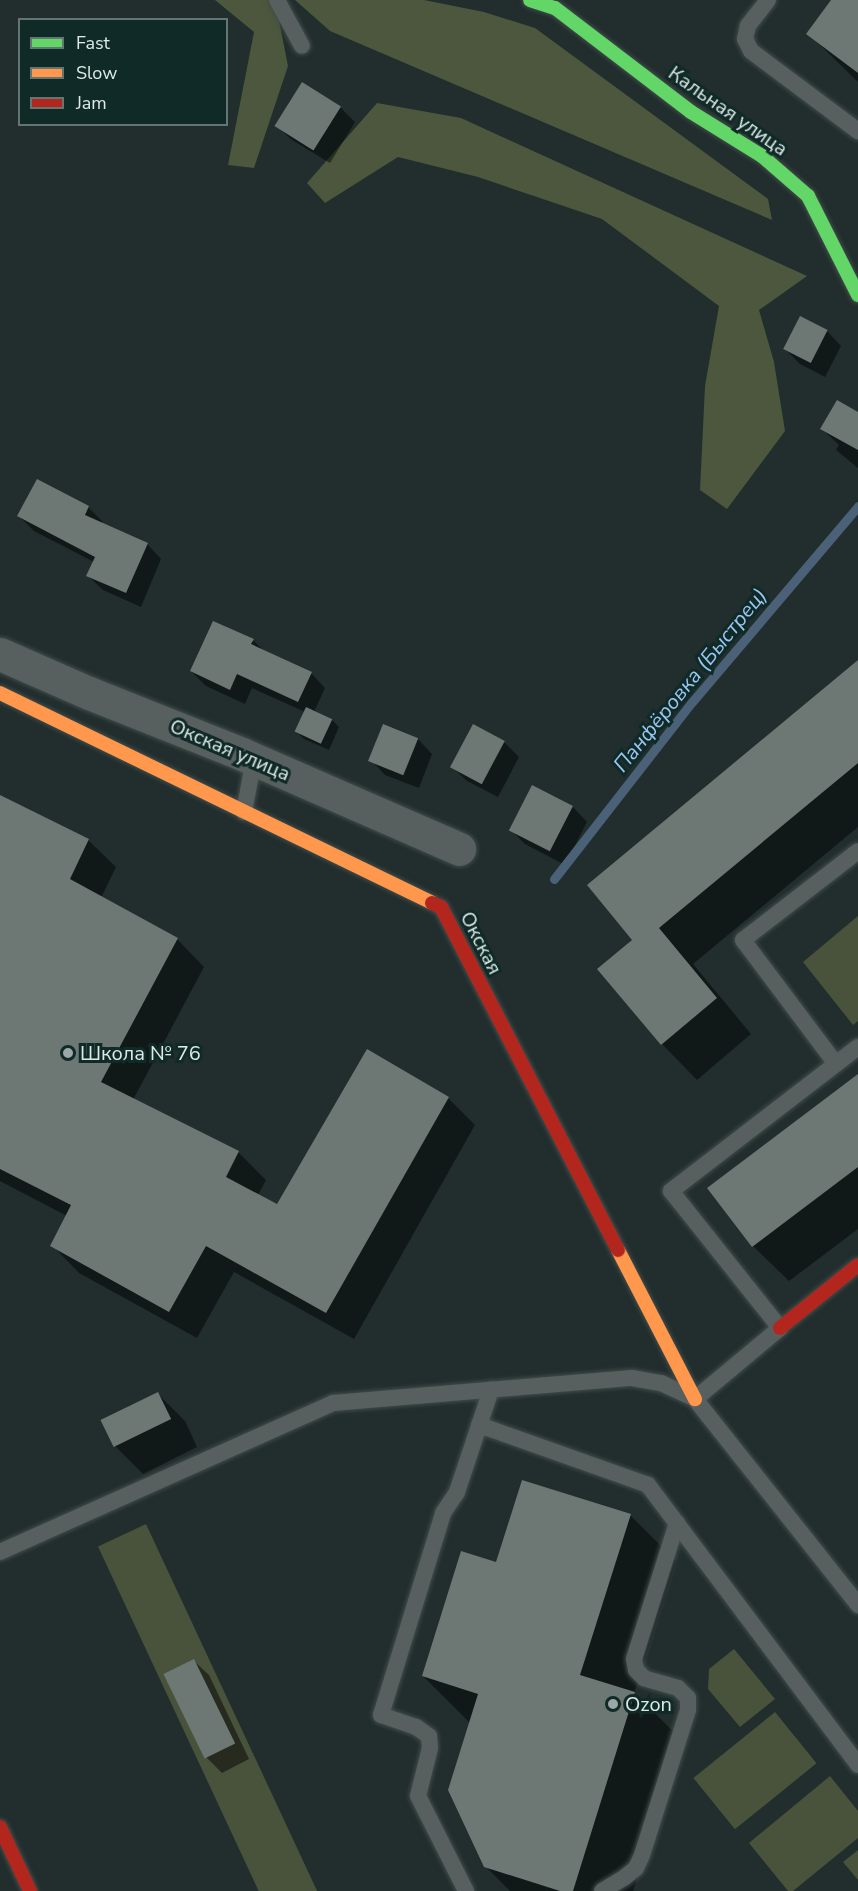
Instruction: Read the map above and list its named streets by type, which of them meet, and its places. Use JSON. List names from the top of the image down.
{
  "streets": {
    "street": ["Кальная улица", "Окская улица", "Окская"]
  },
  "water": ["Панфёровка (Быстрец)"],
  "places": ["Школа № 76", "Ozon"],
  "legend": ["Fast", "Slow", "Jam"]
}
